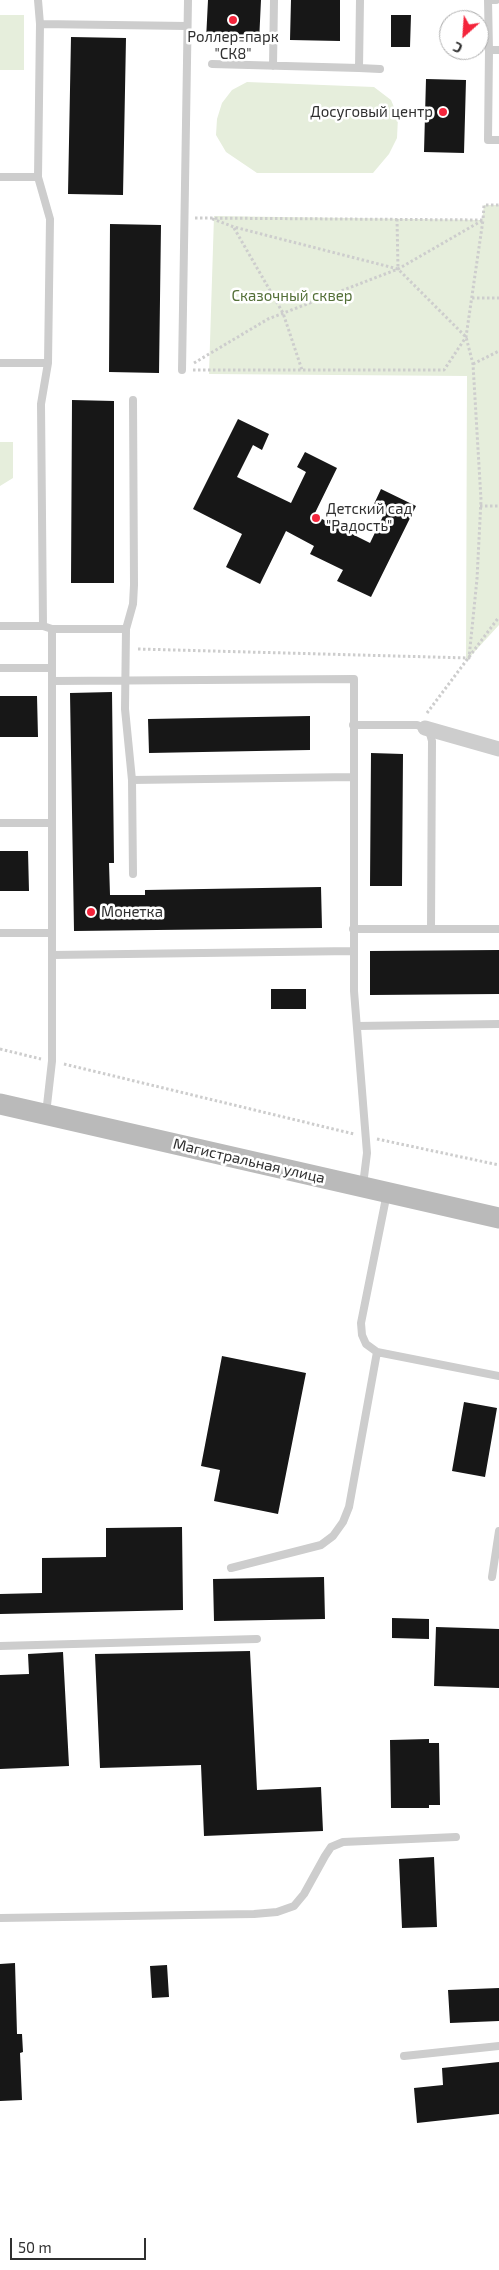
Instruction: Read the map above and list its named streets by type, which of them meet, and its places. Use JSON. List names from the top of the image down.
{
  "streets": {
    "main road": ["Магистральная улица"]
  },
  "parks": ["Сказочный сквер"],
  "places": [
    "Роллер-парк \"СК8\"",
    "Досуговый центр",
    "Детский сад \"Радость\"",
    "Монетка"
  ],
  "scale_bar": "50 m",
  "north": "bottom left"
}
